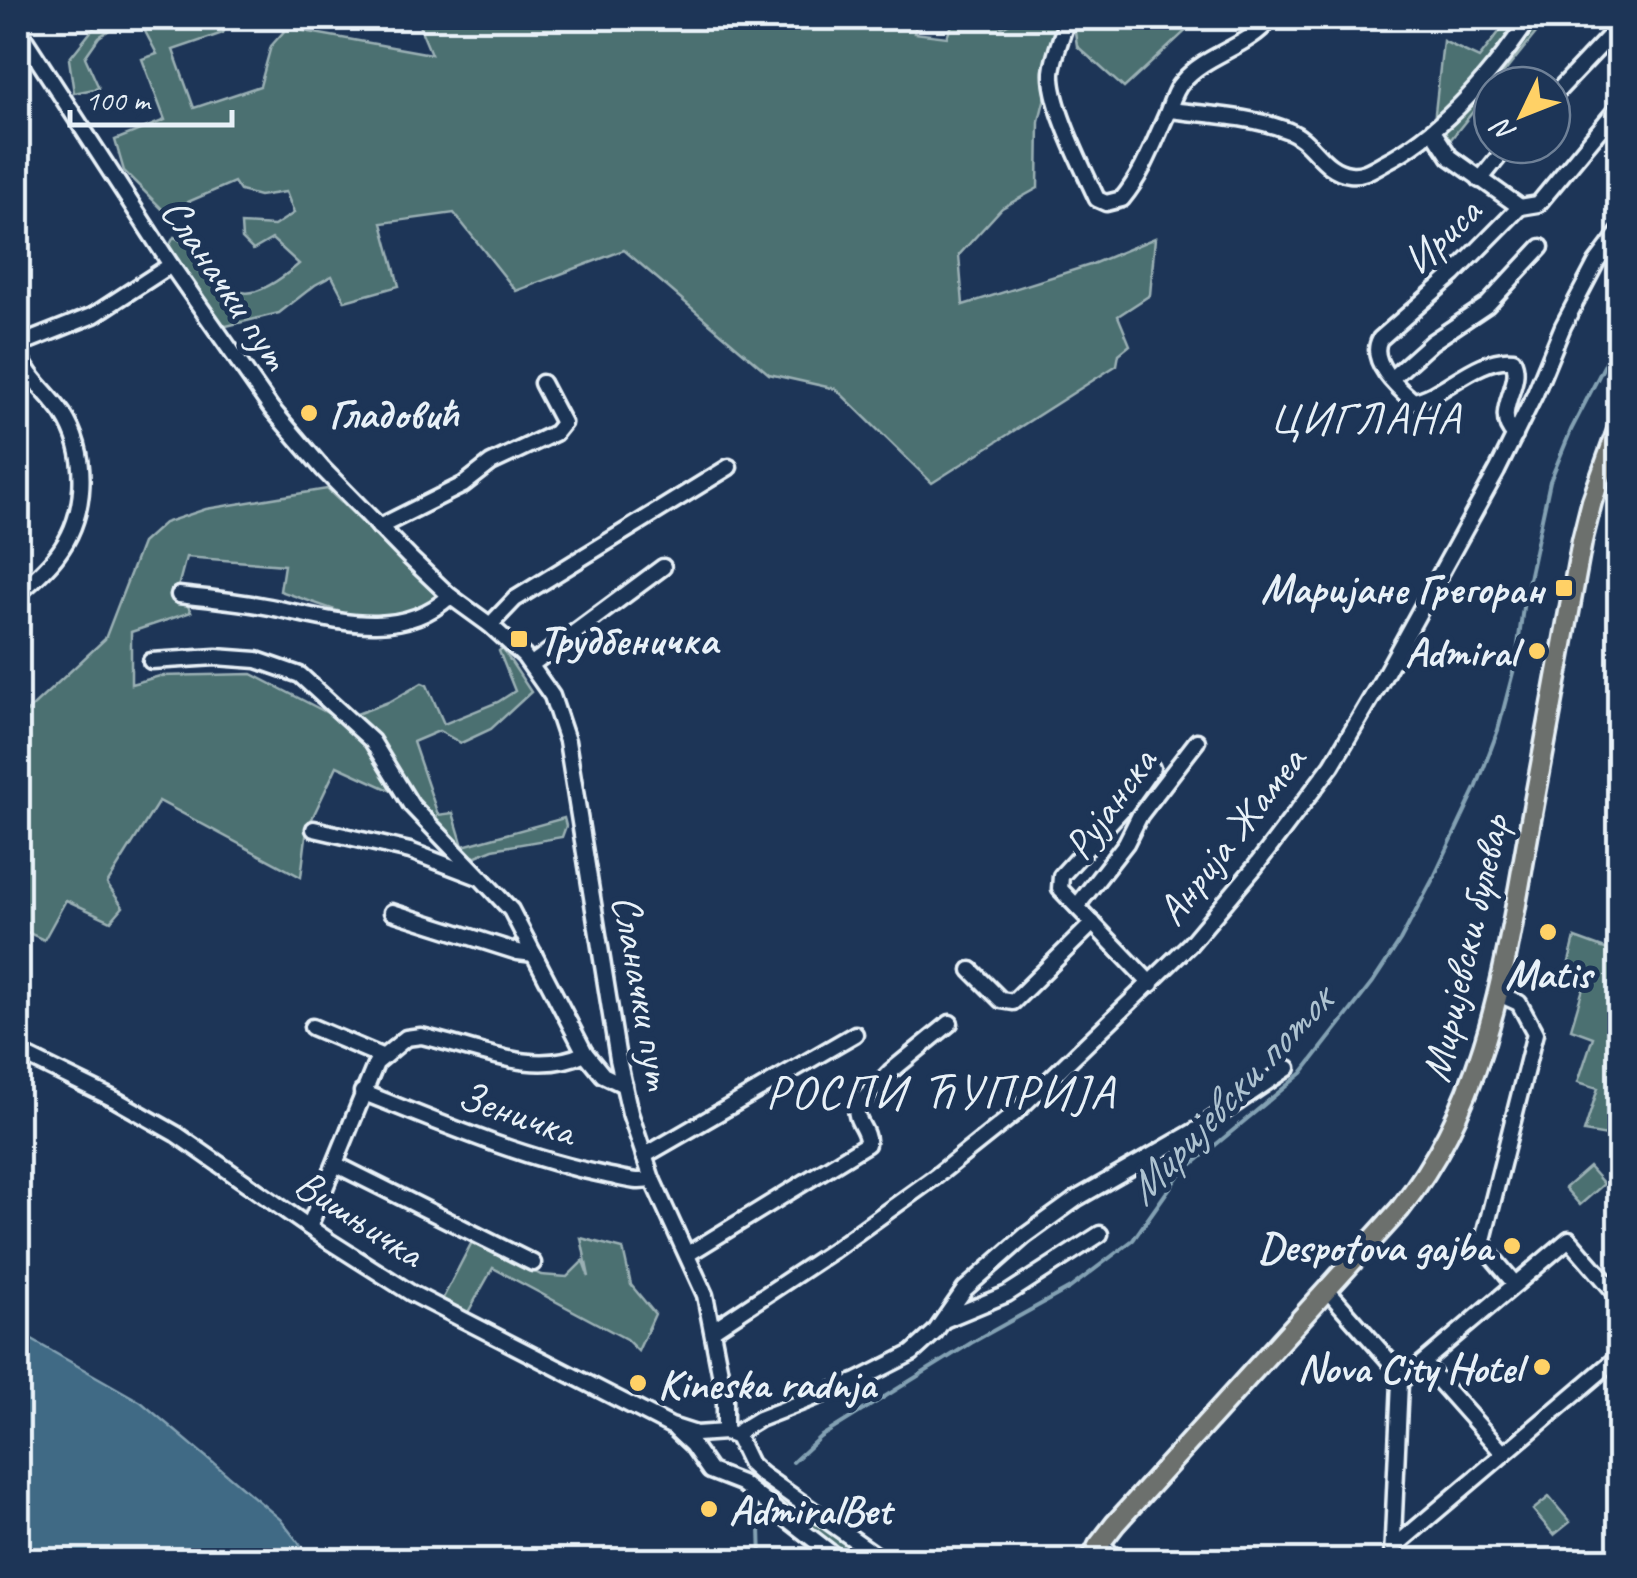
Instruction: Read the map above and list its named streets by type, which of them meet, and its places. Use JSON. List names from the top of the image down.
{
  "streets": {
    "main road": ["Миријевски булевар"],
    "street": [
      "Ириса",
      "Сланачки пут",
      "Рујанска",
      "Анрија Жамеа",
      "Зеничка",
      "Вишњичка"
    ]
  },
  "crossings": [
    ["Сланачки пут", "Анрија Жамеа"],
    ["Сланачки пут", "Зеничка"],
    ["Сланачки пут", "Вишњичка"]
  ],
  "districts": ["ЦИГЛАНА", "РОСПИ ЋУПРИЈА"],
  "water": ["Миријевски поток"],
  "places": {
    "other": [
      "Гладовић",
      "Admiral",
      "Matis",
      "Despotova gajba",
      "Nova City Hotel",
      "Kineska radnja",
      "AdmiralBet"
    ],
    "transit": ["Маријане Грегоран", "Трудбеничка"]
  },
  "scale_bar": "100 m",
  "north": "bottom left"
}
